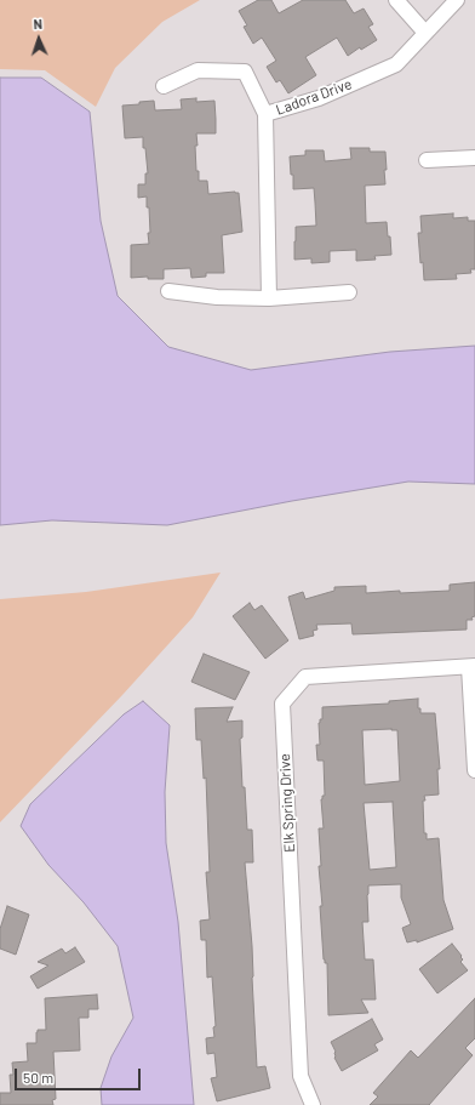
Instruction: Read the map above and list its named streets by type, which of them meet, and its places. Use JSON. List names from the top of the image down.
{
  "streets": {
    "street": ["Ladora Drive", "Elk Spring Drive"]
  },
  "scale_bar": "50 m",
  "north": "top"
}
